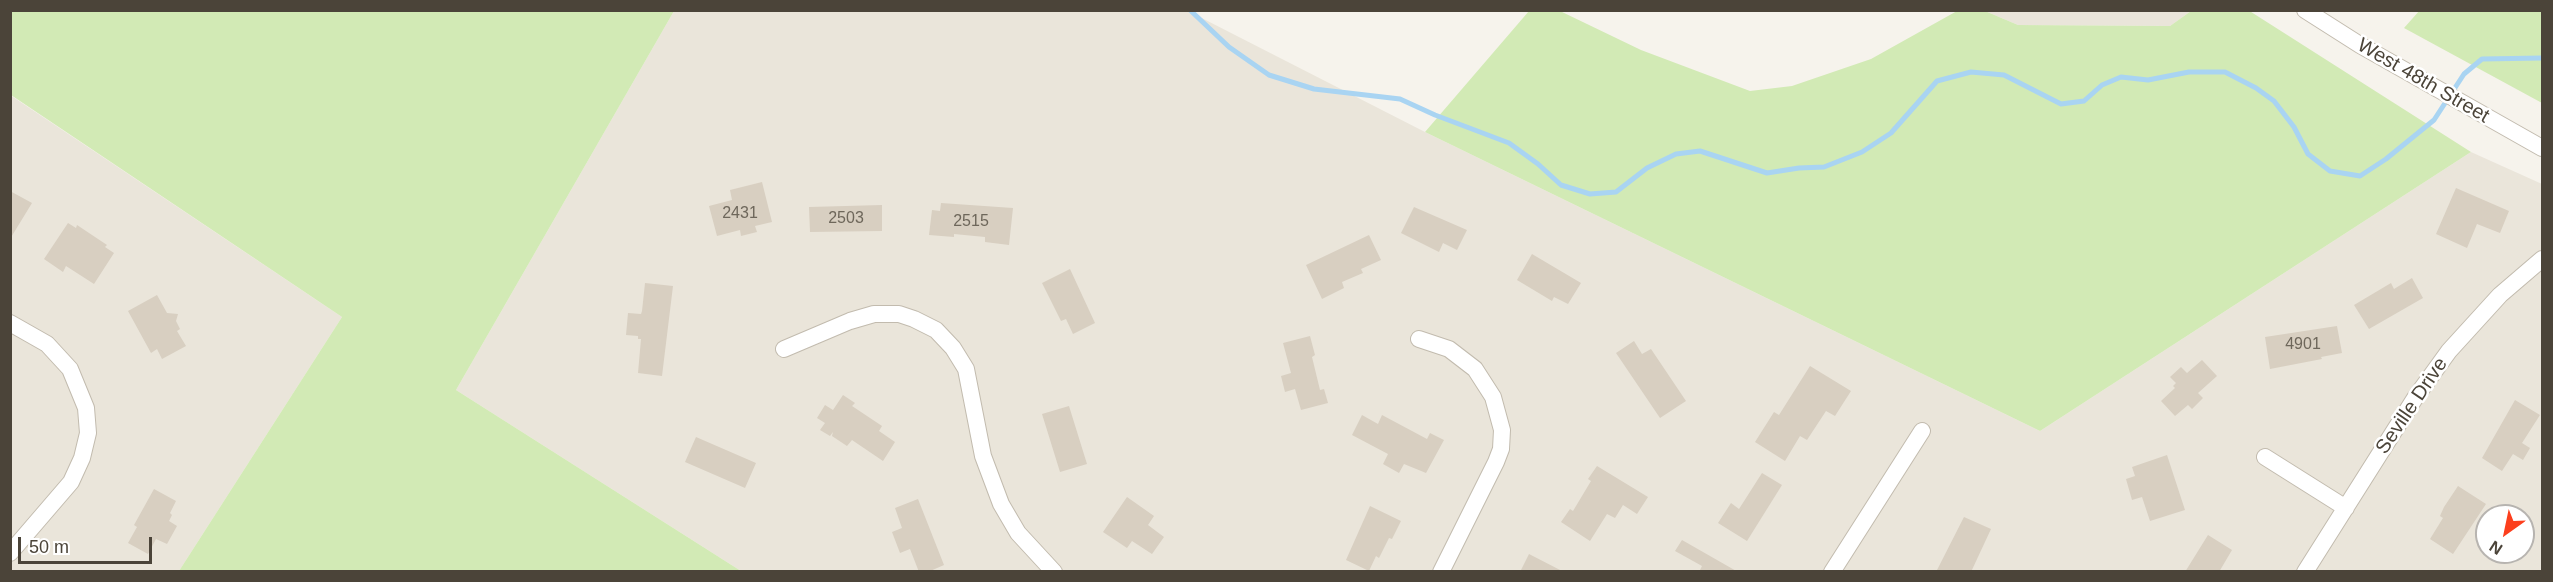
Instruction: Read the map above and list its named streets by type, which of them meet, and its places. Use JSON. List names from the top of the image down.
{
  "streets": {
    "street": ["West 48th Street", "Seville Drive"]
  },
  "house_numbers": [
    "2431",
    "2503",
    "2515",
    "4901"
  ],
  "scale_bar": "50 m",
  "north": "bottom left"
}
